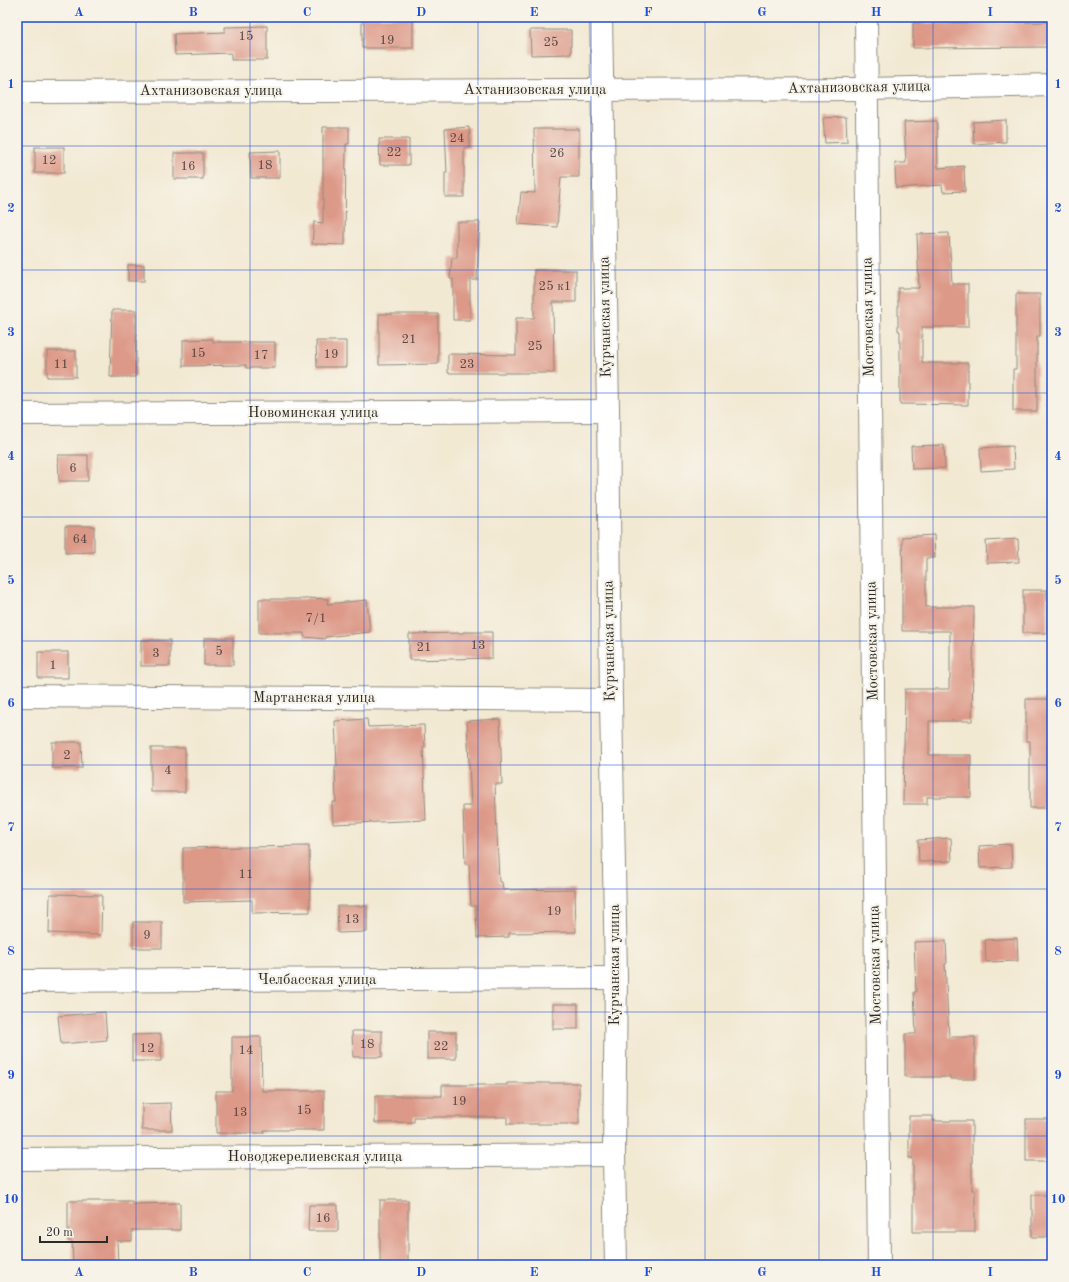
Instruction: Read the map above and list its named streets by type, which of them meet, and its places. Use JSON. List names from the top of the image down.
{
  "streets": {
    "street": [
      "Ахтанизовская улица",
      "Курчанская улица",
      "Мостовская улица",
      "Новоминская улица",
      "Мартанская улица",
      "Челбасская улица",
      "Новоджерелиевская улица"
    ]
  },
  "crossings": [
    ["Ахтанизовская улица", "Курчанская улица"],
    ["Ахтанизовская улица", "Мостовская улица"],
    ["Курчанская улица", "Новоминская улица"],
    ["Курчанская улица", "Мартанская улица"],
    ["Курчанская улица", "Челбасская улица"],
    ["Курчанская улица", "Новоджерелиевская улица"]
  ],
  "house_numbers": [
    "15",
    "19",
    "25",
    "24",
    "22",
    "26",
    "12",
    "18",
    "16",
    "25 к1",
    "21",
    "25",
    "15",
    "19",
    "17",
    "11",
    "23",
    "6",
    "64",
    "7/1",
    "13",
    "21",
    "5",
    "3",
    "1",
    "2",
    "4",
    "11",
    "19",
    "13",
    "9",
    "18",
    "22",
    "12",
    "14",
    "19",
    "15",
    "13",
    "16"
  ],
  "scale_bar": "20 m",
  "grid": {
    "columns": [
      "A",
      "B",
      "C",
      "D",
      "E",
      "F",
      "G",
      "H",
      "I"
    ],
    "rows": [
      "1",
      "2",
      "3",
      "4",
      "5",
      "6",
      "7",
      "8",
      "9",
      "10"
    ]
  }
}
